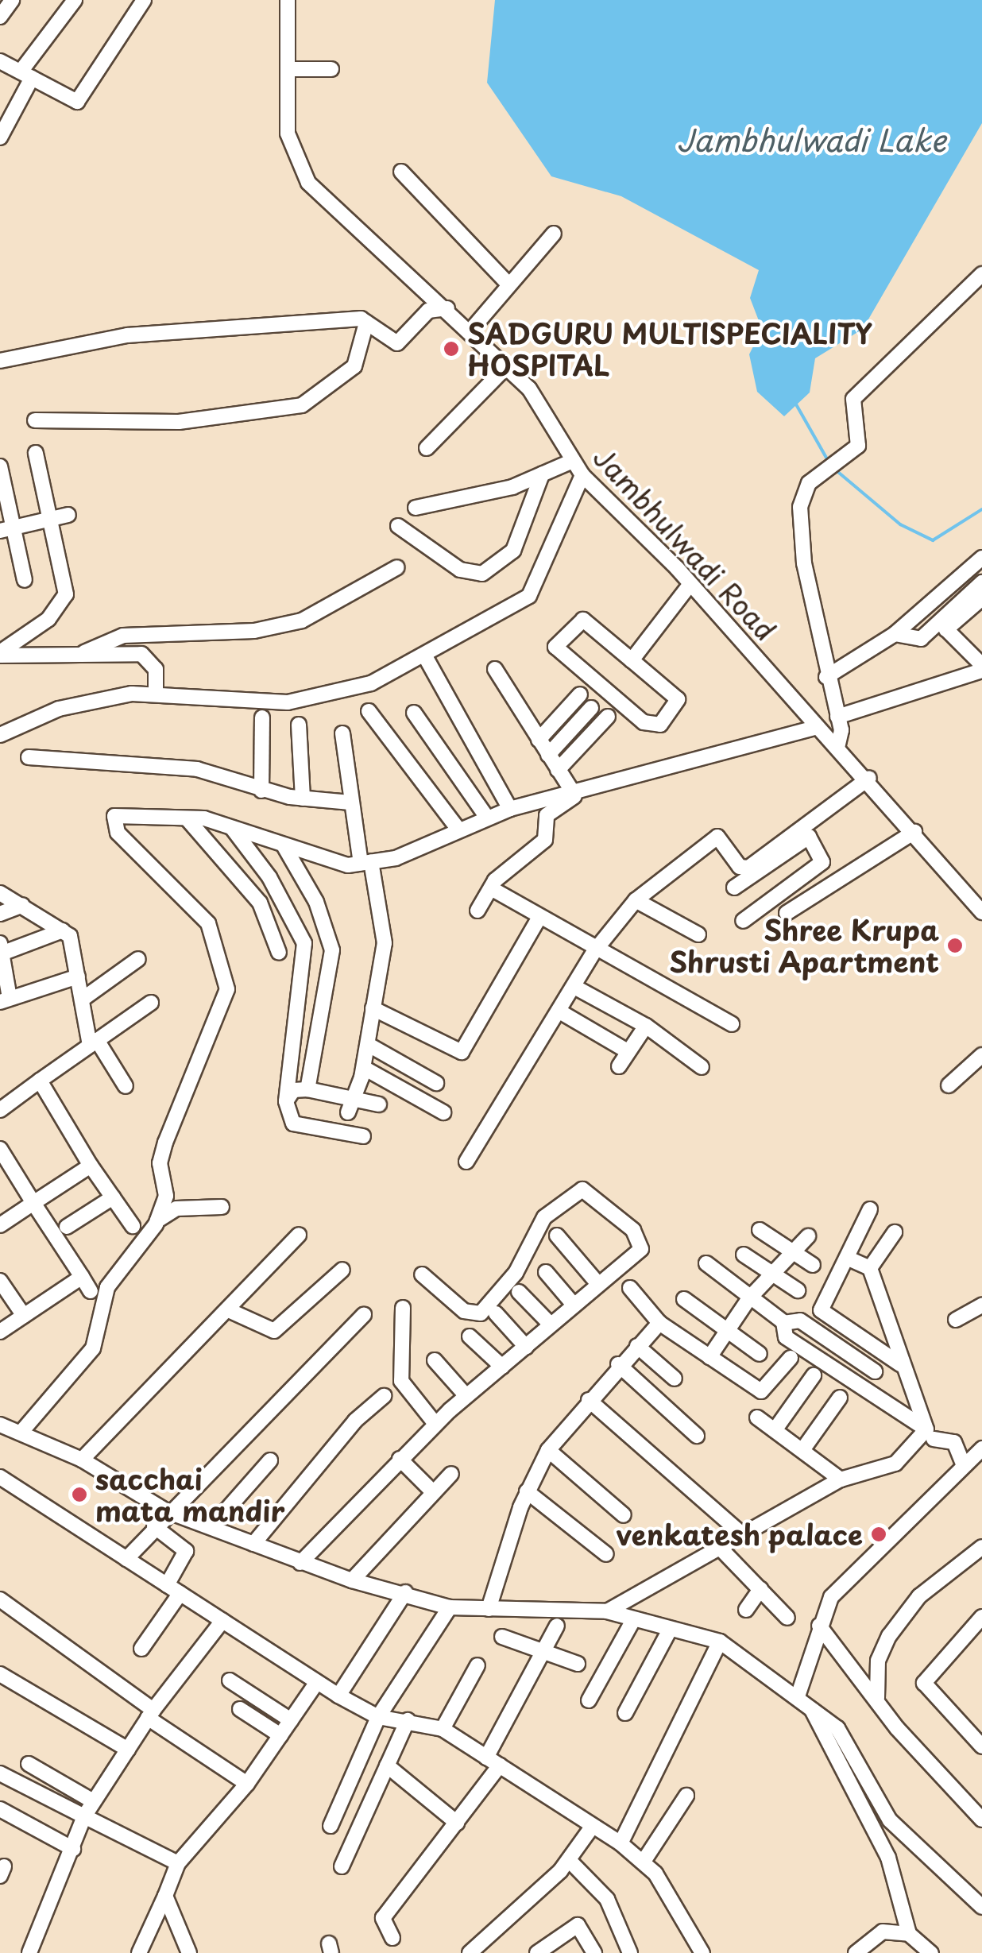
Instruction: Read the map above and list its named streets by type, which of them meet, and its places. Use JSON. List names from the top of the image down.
{
  "streets": {
    "street": ["Jambhulwadi Road"]
  },
  "water": ["Jambhulwadi Lake"],
  "places": [
    "SADGURU MULTISPECIALITY HOSPITAL",
    "Shree Krupa Shrusti Apartment",
    "sacchai mata mandir",
    "venkatesh palace"
  ]
}
